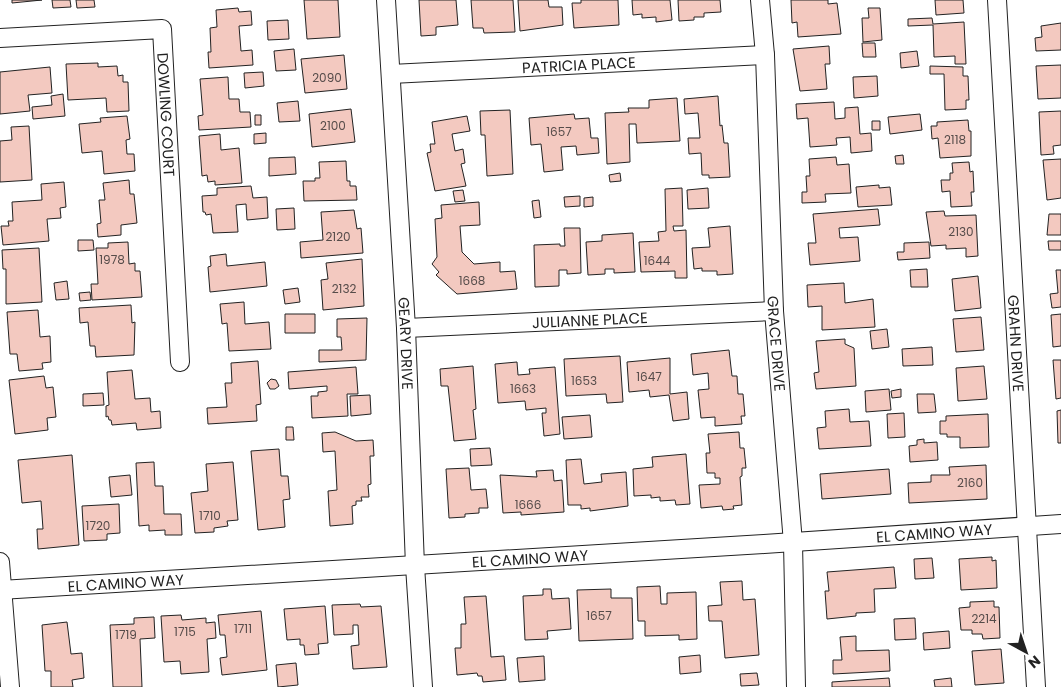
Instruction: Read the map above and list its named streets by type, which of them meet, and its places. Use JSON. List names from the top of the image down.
{
  "streets": {
    "street": [
      "PATRICIA PLACE",
      "DOWLING COURT",
      "JULIANNE PLACE",
      "GEARY DRIVE",
      "GRACE DRIVE",
      "GRAHN DRIVE",
      "EL CAMINO WAY"
    ]
  },
  "crossings": [
    ["PATRICIA PLACE", "GEARY DRIVE"],
    ["PATRICIA PLACE", "GRACE DRIVE"],
    ["JULIANNE PLACE", "GEARY DRIVE"],
    ["JULIANNE PLACE", "GRACE DRIVE"],
    ["GEARY DRIVE", "EL CAMINO WAY"],
    ["GRACE DRIVE", "EL CAMINO WAY"],
    ["GRAHN DRIVE", "EL CAMINO WAY"]
  ],
  "house_numbers": [
    "2090",
    "2100",
    "1657",
    "2118",
    "2130",
    "2120",
    "1978",
    "1644",
    "1668",
    "2132",
    "1647",
    "1653",
    "1663",
    "2160",
    "1666",
    "1710",
    "1720",
    "1657",
    "2214",
    "1711",
    "1715",
    "1719"
  ],
  "north": "bottom right"
}
